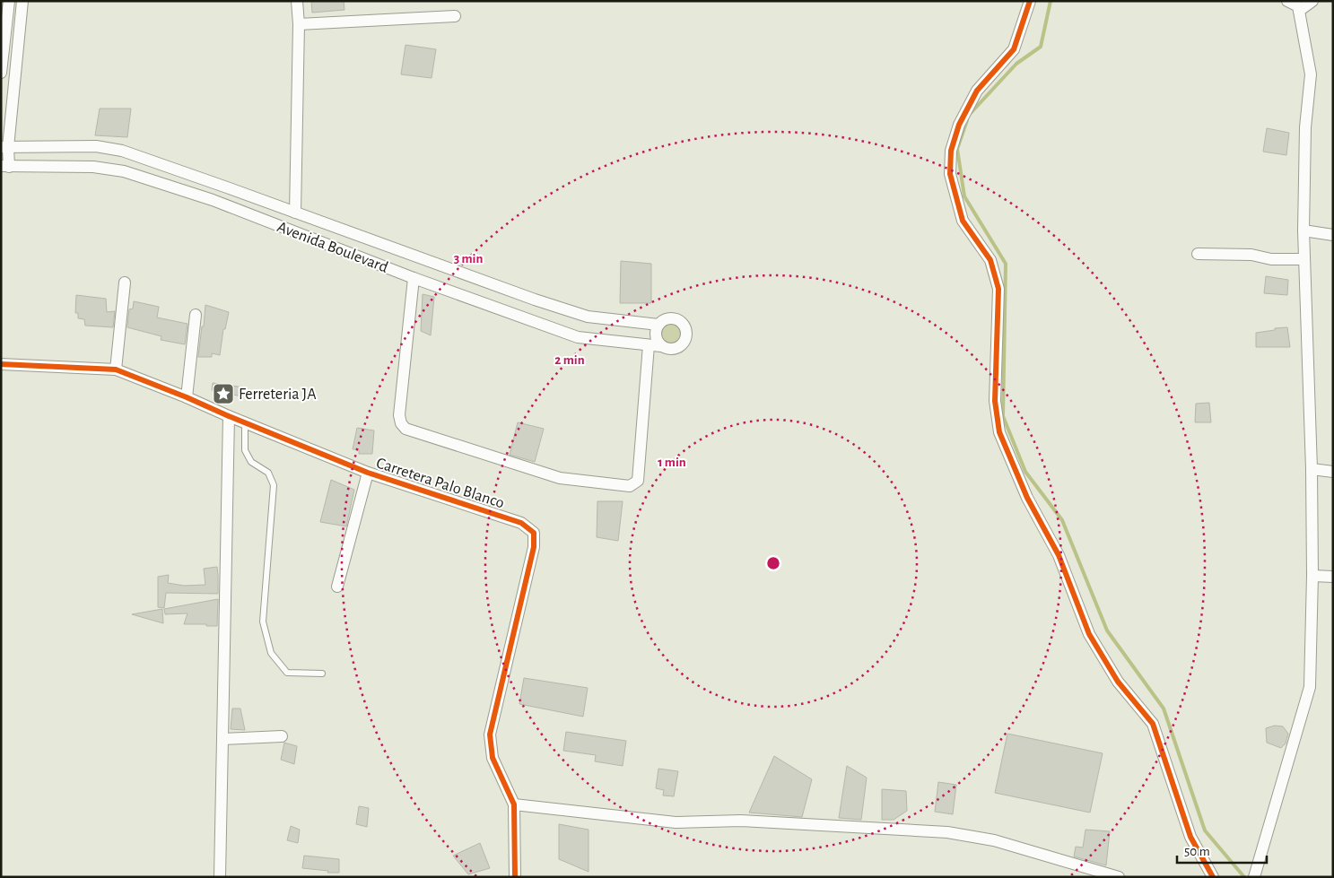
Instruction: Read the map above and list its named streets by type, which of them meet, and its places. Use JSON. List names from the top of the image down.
{
  "streets": {
    "street": ["Avenida Boulevard", "Carretera Palo Blanco"]
  },
  "places": {
    "place": ["Ferreteria JA"]
  },
  "scale_bar": "50 m",
  "rings": ["3 min", "2 min", "1 min"]
}
